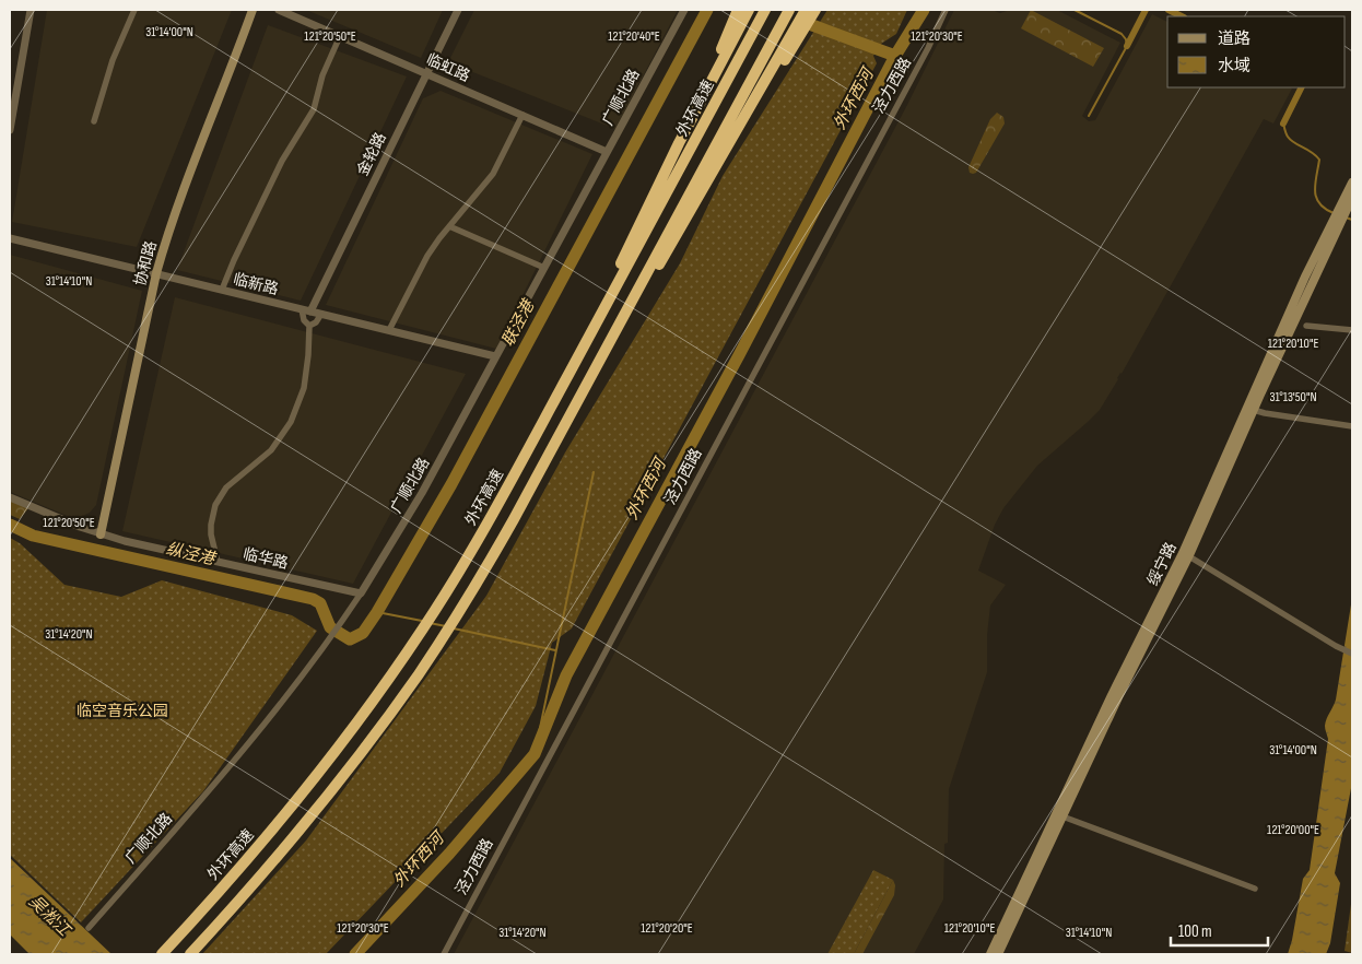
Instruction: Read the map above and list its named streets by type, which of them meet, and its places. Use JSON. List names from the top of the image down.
{
  "streets": {
    "highway": ["外环高速"],
    "main road": ["协和路", "绥宁路"],
    "street": [
      "临虹路",
      "泾力西路",
      "广顺北路",
      "金轮路",
      "临新路",
      "临华路"
    ]
  },
  "crossings": [
    ["临虹路", "广顺北路"],
    ["临虹路", "金轮路"],
    ["广顺北路", "临新路"],
    ["广顺北路", "临华路"],
    ["金轮路", "临新路"],
    ["协和路", "临新路"],
    ["协和路", "临华路"]
  ],
  "water": [
    "外环西河",
    "联泾港",
    "纵泾港",
    "吴淞江"
  ],
  "parks": ["临空音乐公园"],
  "legend": ["道路", "水域"],
  "scale_bar": "100 m",
  "coordinates": [
    "31°14'00\"N",
    "121°20'50\"E",
    "121°20'40\"E",
    "121°20'30\"E",
    "31°14'10\"N",
    "121°20'10\"E",
    "31°13'50\"N",
    "31°14'20\"N",
    "121°20'00\"E",
    "121°20'20\"E"
  ]
}
